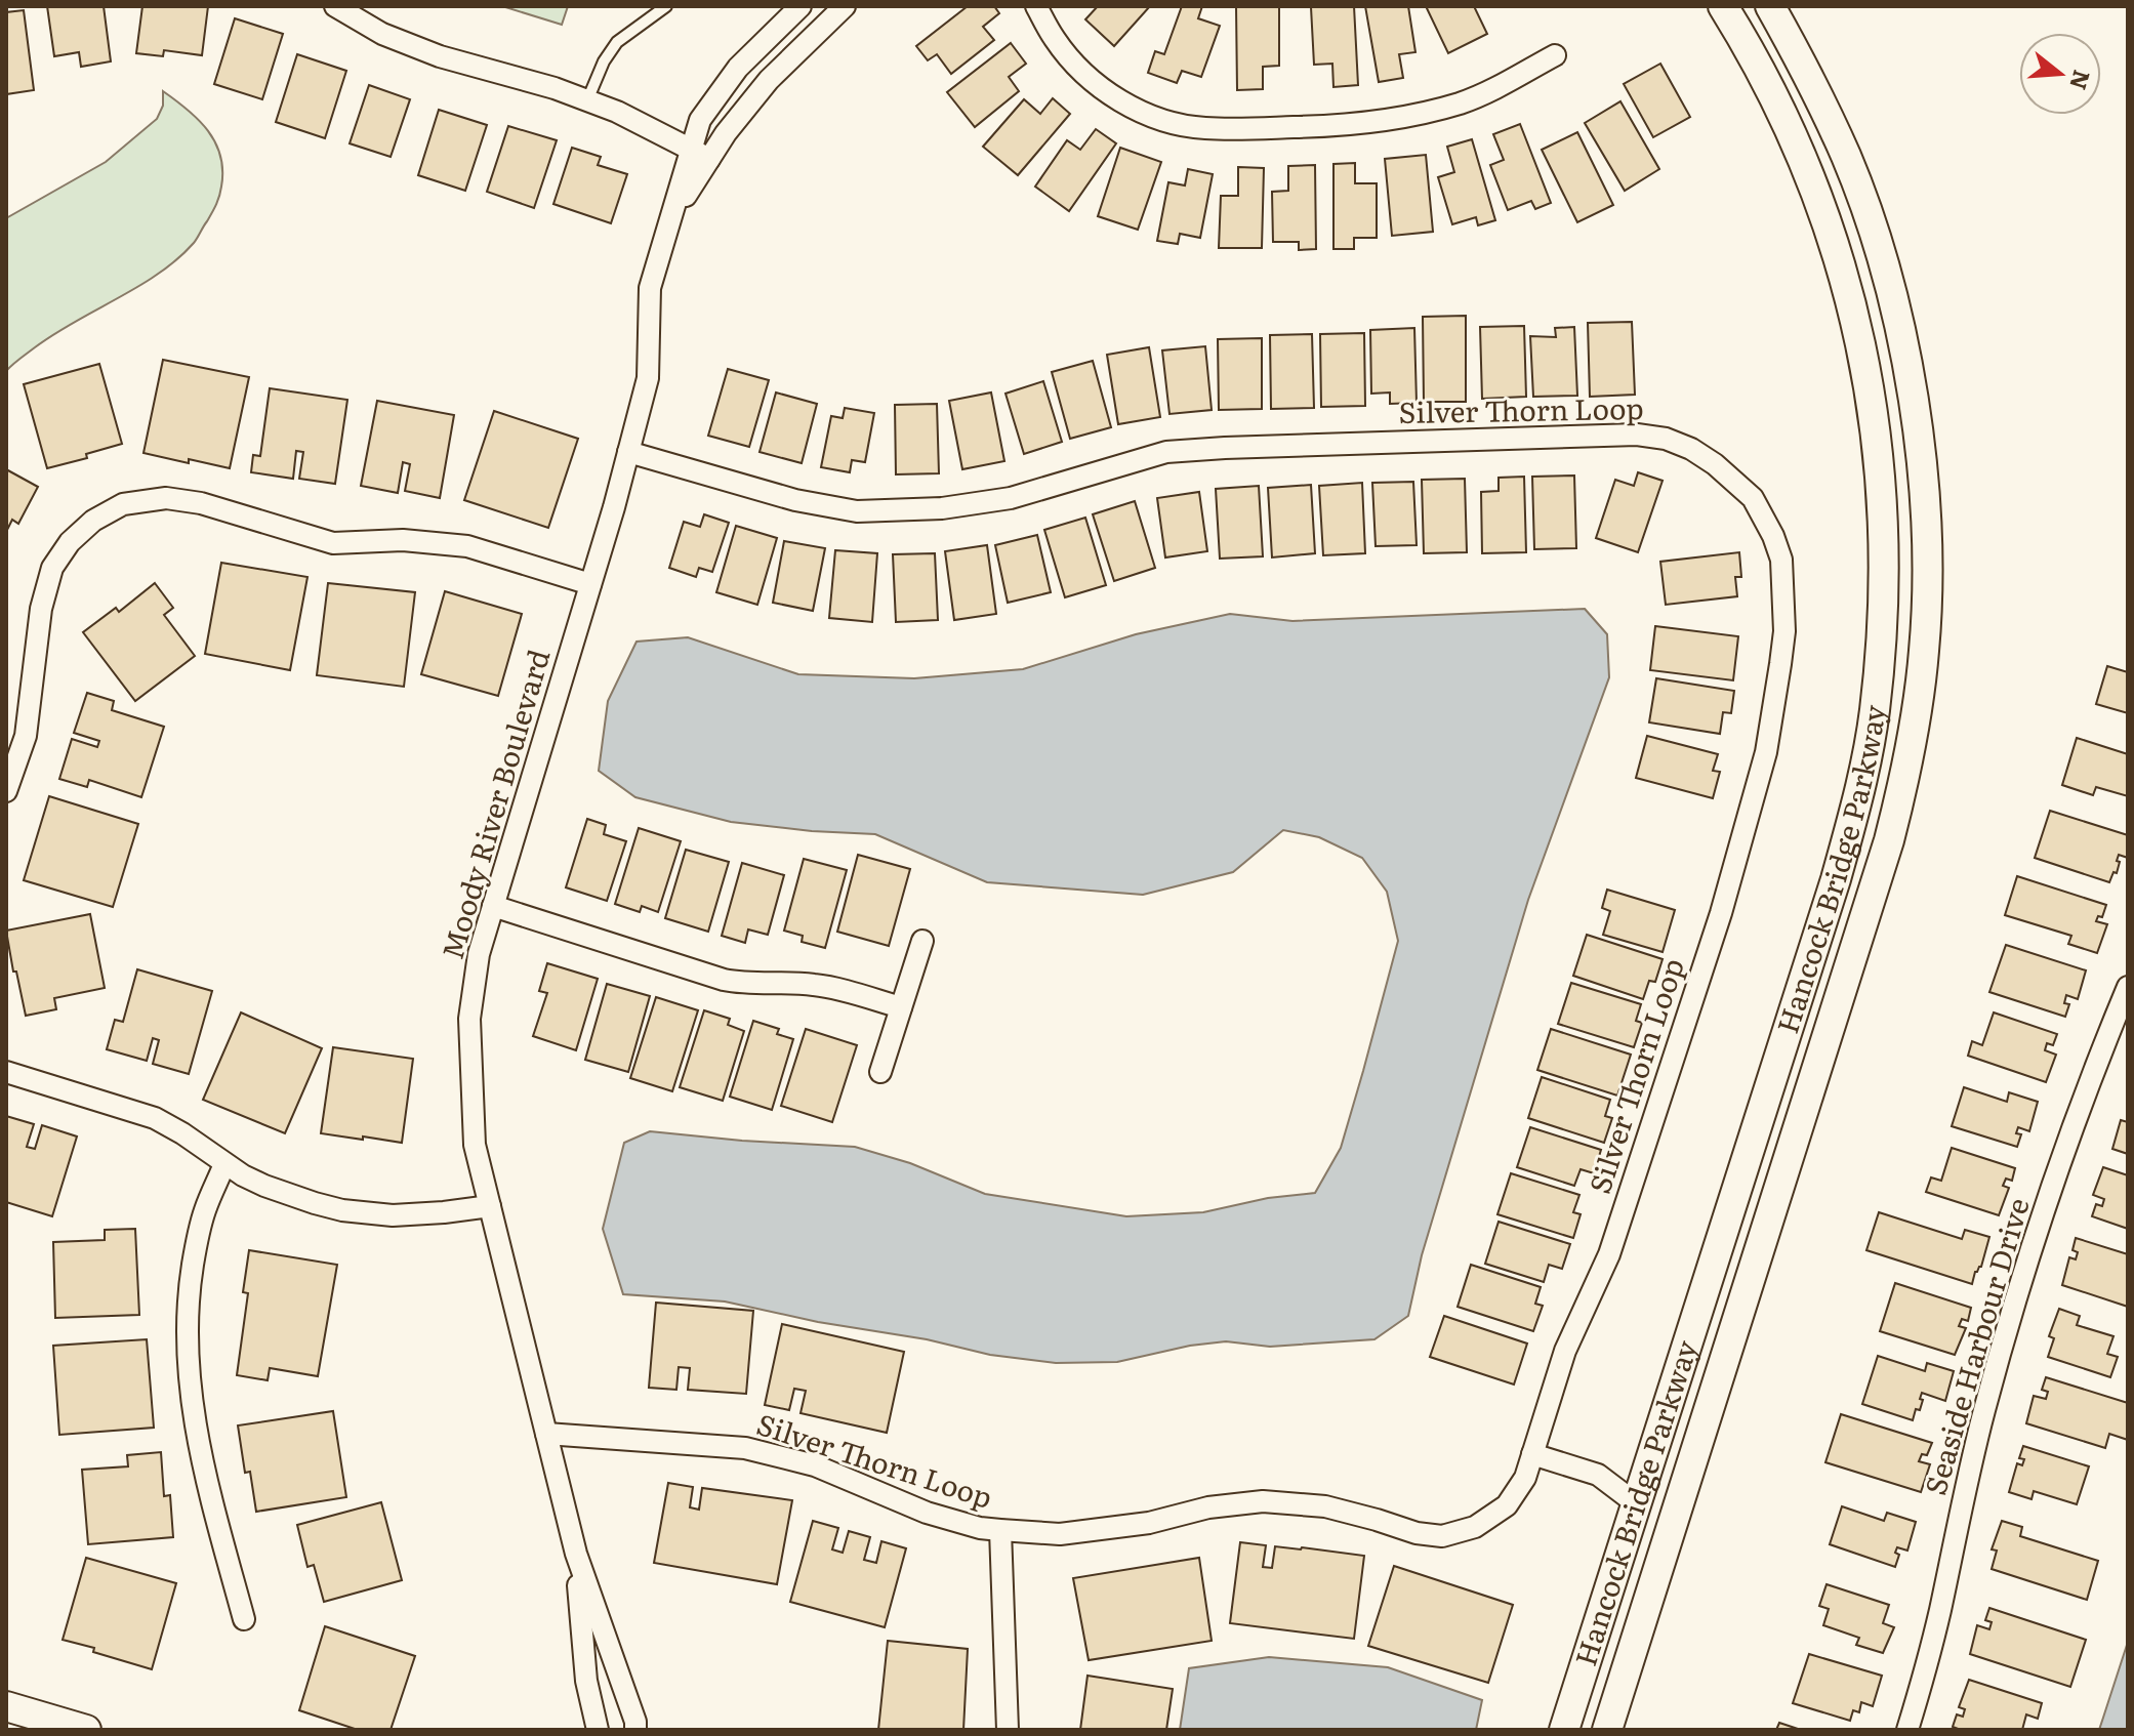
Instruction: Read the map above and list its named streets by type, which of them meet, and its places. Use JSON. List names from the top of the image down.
{
  "streets": {
    "main road": ["Hancock Bridge Parkway"],
    "street": ["Silver Thorn Loop", "Moody River Boulevard", "Seaside Harbour Drive"]
  },
  "crossings": [
    ["Silver Thorn Loop", "Moody River Boulevard"]
  ],
  "north": "right"
}
